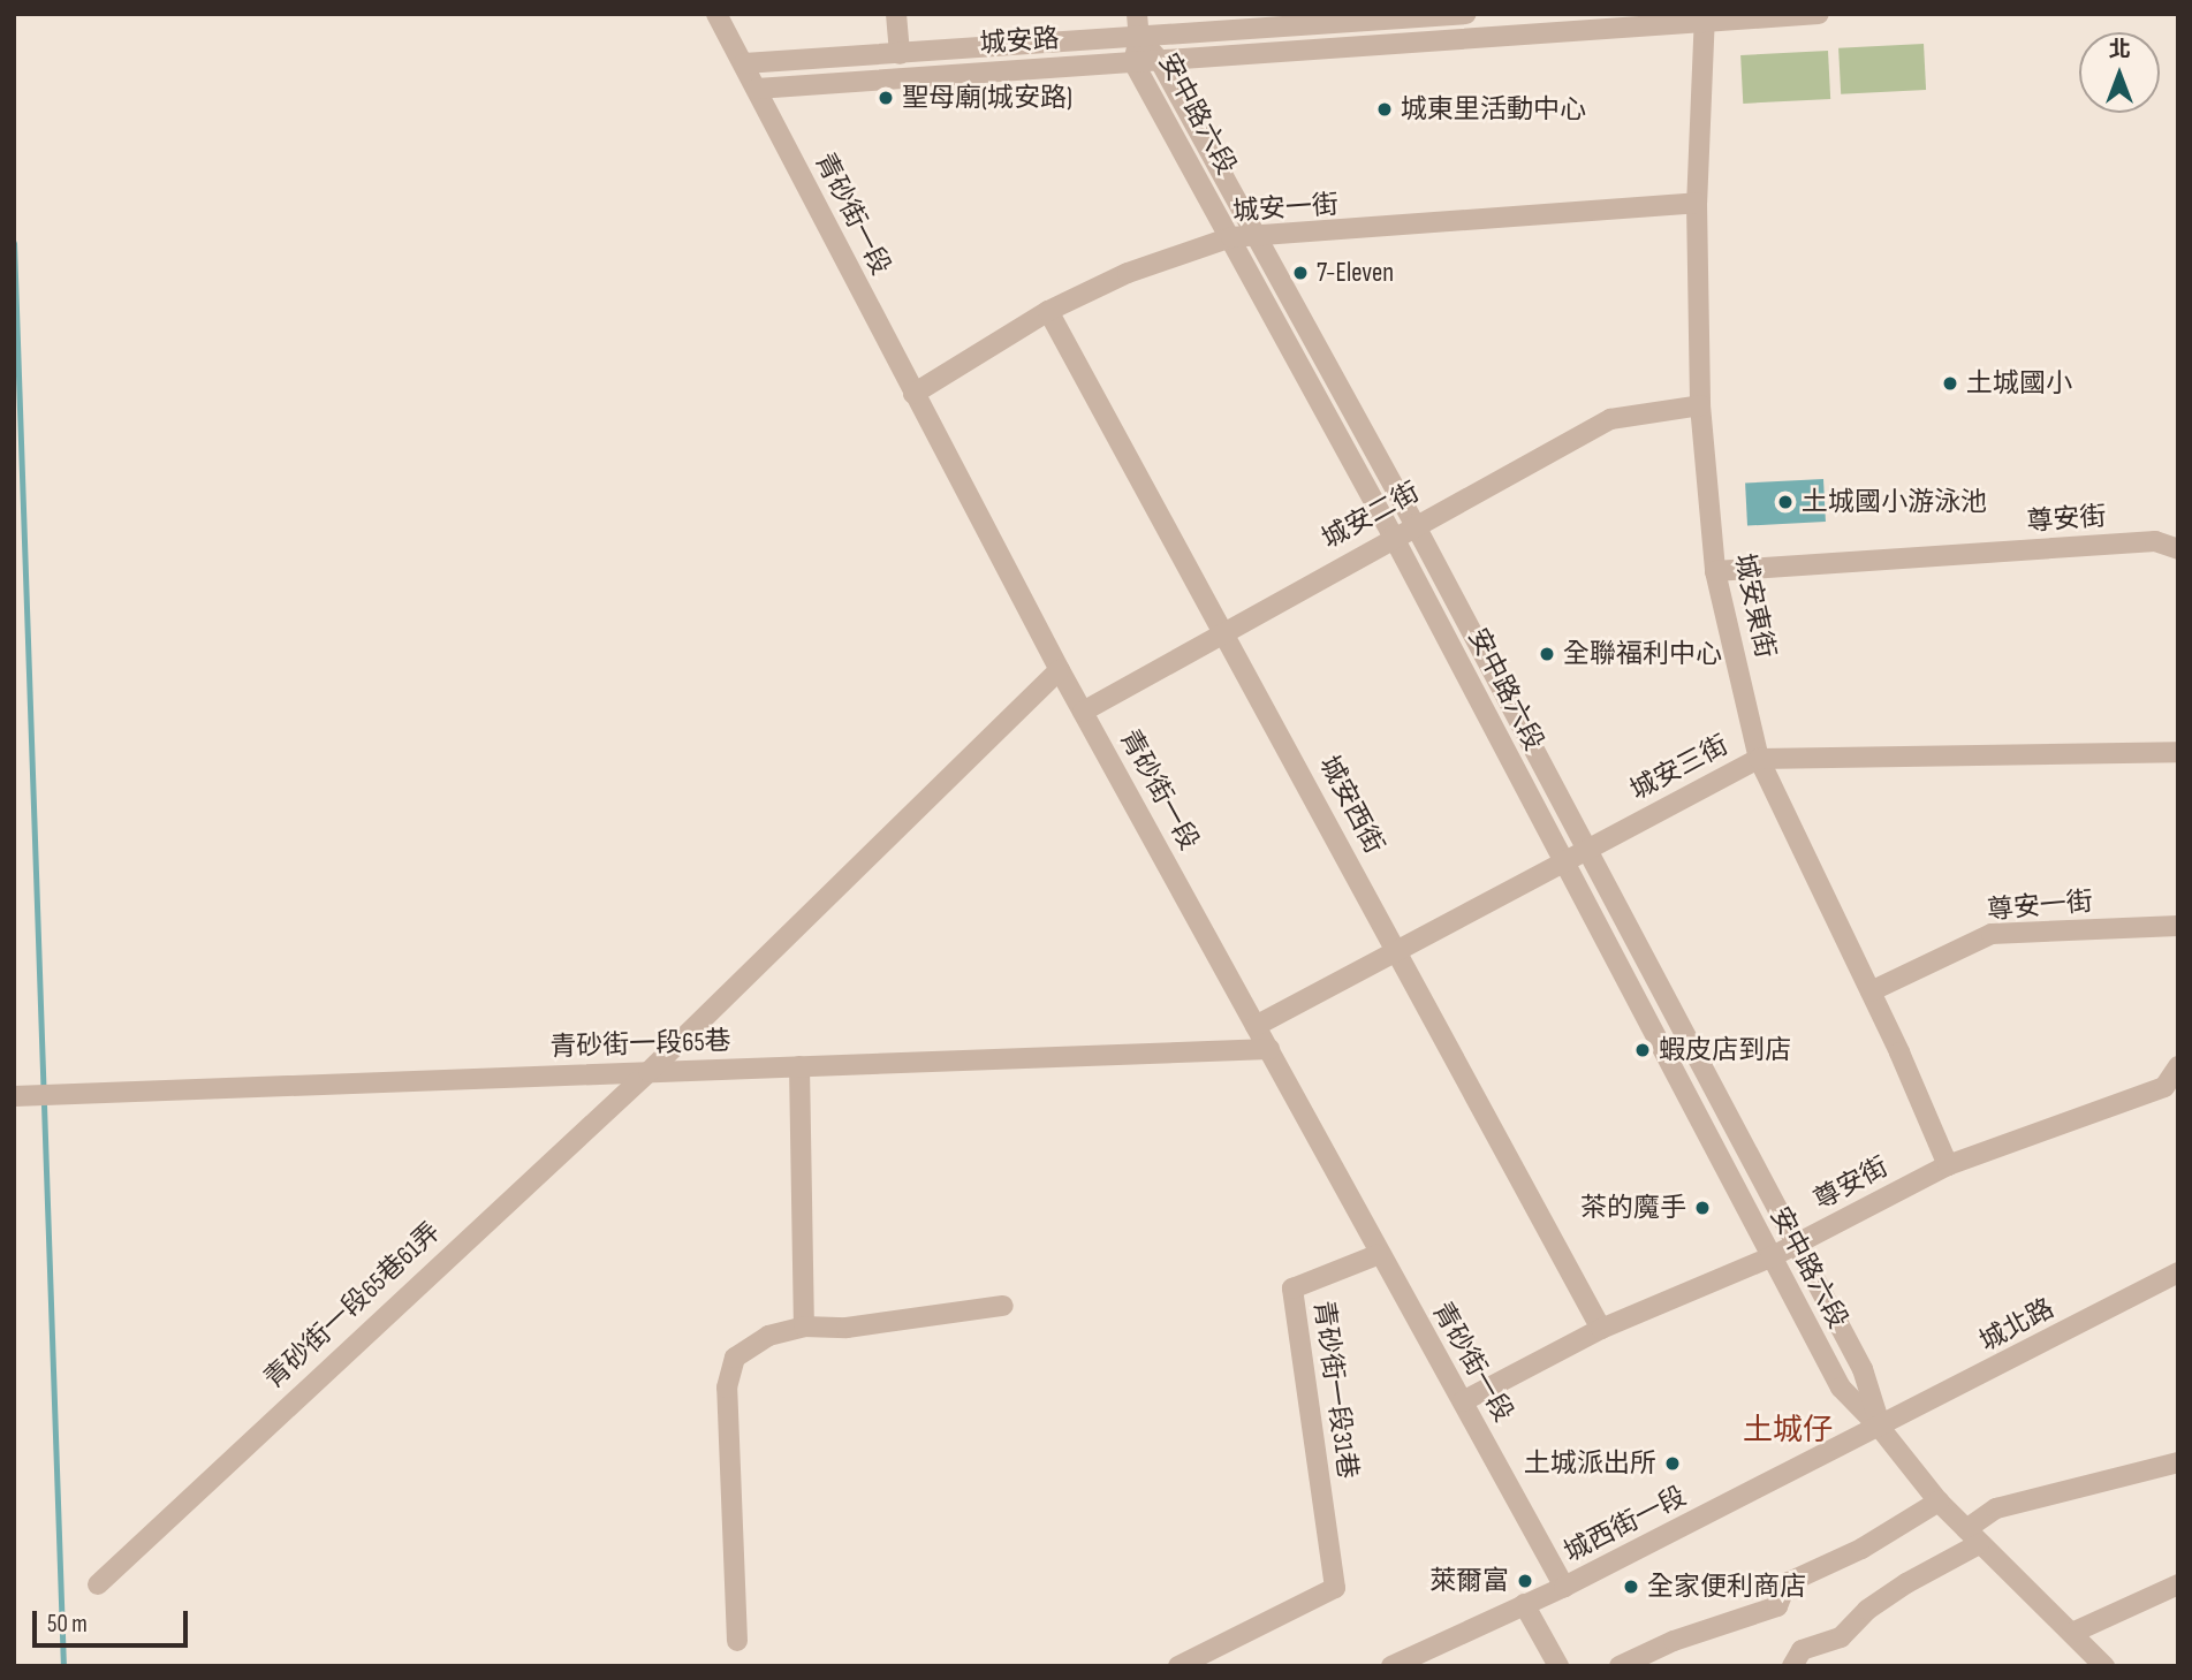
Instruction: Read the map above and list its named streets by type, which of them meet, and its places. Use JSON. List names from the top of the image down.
{
  "streets": {
    "street": [
      "城安路",
      "安中路六段",
      "城安一街",
      "青砂街一段",
      "城安二街",
      "尊安街",
      "城安東街",
      "城安三街",
      "城安西街",
      "尊安一街",
      "青砂街一段65巷",
      "青砂街一段65巷61弄",
      "城北路",
      "青砂街一段31巷",
      "城西街一段"
    ]
  },
  "crossings": [
    ["城安路", "安中路六段"],
    ["城安路", "青砂街一段"],
    ["城安路", "城安東街"],
    ["安中路六段", "城安一街"],
    ["安中路六段", "城安二街"],
    ["安中路六段", "尊安街"],
    ["安中路六段", "城安三街"],
    ["安中路六段", "城北路"],
    ["安中路六段", "城西街一段"],
    ["城安一街", "青砂街一段"],
    ["城安一街", "城安東街"],
    ["城安一街", "城安西街"],
    ["青砂街一段", "城安二街"],
    ["青砂街一段", "尊安街"],
    ["青砂街一段", "城安三街"],
    ["青砂街一段", "青砂街一段65巷"],
    ["青砂街一段", "青砂街一段65巷61弄"],
    ["青砂街一段", "青砂街一段31巷"],
    ["青砂街一段", "城西街一段"],
    ["城安二街", "城安東街"],
    ["城安二街", "城安西街"],
    ["尊安街", "城安東街"],
    ["尊安街", "城安西街"],
    ["城安東街", "城安三街"],
    ["城安東街", "尊安一街"],
    ["城安三街", "城安西街"],
    ["青砂街一段65巷", "青砂街一段65巷61弄"],
    ["城北路", "城西街一段"]
  ],
  "districts": ["土城仔"],
  "places": [
    "聖母廟(城安路)",
    "城東里活動中心",
    "7-Eleven",
    "土城國小",
    "土城國小游泳池",
    "全聯福利中心",
    "蝦皮店到店",
    "茶的魔手",
    "土城派出所",
    "萊爾富",
    "全家便利商店"
  ],
  "scale_bar": "50 m",
  "north": "top"
}
